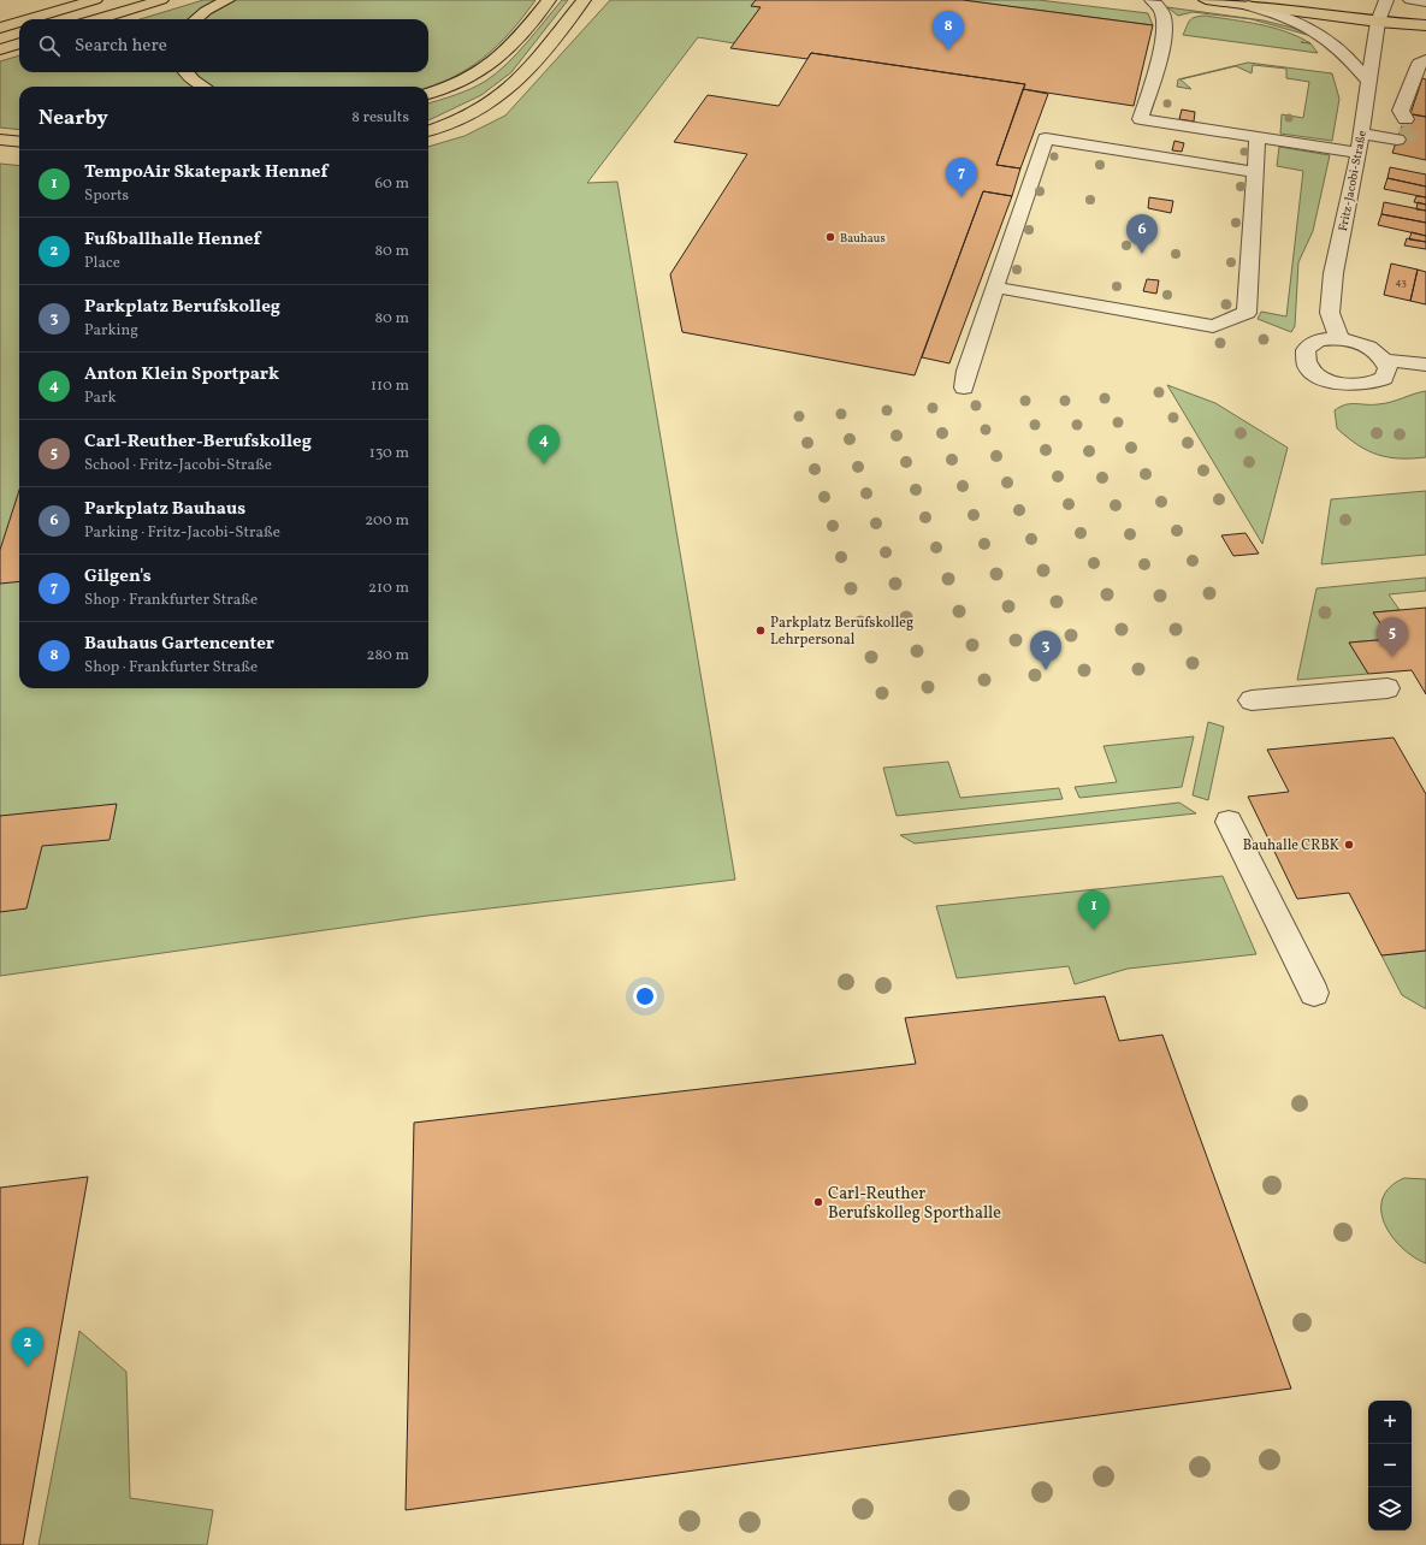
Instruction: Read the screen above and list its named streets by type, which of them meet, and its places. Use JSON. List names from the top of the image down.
{
  "streets": {
    "street": ["Fritz-Jacobi-Straße"]
  },
  "places": [
    "Bauhaus",
    "Parkplatz Berufskolleg Lehrpersonal",
    "Bauhalle CRBK",
    "Carl-Reuther Berufskolleg Sporthalle"
  ],
  "house_numbers": ["43"],
  "page": {
    "pins": [
      "8",
      "7",
      "6",
      "4",
      "5",
      "3",
      "1",
      "2"
    ],
    "search": "Search here",
    "heading": ["Nearby", "8 results"],
    "list": [
      {
        "mark": "1",
        "name": "TempoAir Skatepark Hennef",
        "note": "Sports",
        "value": "60 m"
      },
      {
        "mark": "2",
        "name": "Fußballhalle Hennef",
        "note": "Place",
        "value": "80 m"
      },
      {
        "mark": "3",
        "name": "Parkplatz Berufskolleg",
        "note": "Parking",
        "value": "80 m"
      },
      {
        "mark": "4",
        "name": "Anton Klein Sportpark",
        "note": "Park",
        "value": "110 m"
      },
      {
        "mark": "5",
        "name": "Carl-Reuther-Berufskolleg",
        "note": "School · Fritz-Jacobi-Straße",
        "value": "130 m"
      },
      {
        "mark": "6",
        "name": "Parkplatz Bauhaus",
        "note": "Parking · Fritz-Jacobi-Straße",
        "value": "200 m"
      },
      {
        "mark": "7",
        "name": "Gilgen's",
        "note": "Shop · Frankfurter Straße",
        "value": "210 m"
      },
      {
        "mark": "8",
        "name": "Bauhaus Gartencenter",
        "note": "Shop · Frankfurter Straße",
        "value": "280 m"
      }
    ],
    "map_buttons": ["+", "−"]
  }
}
